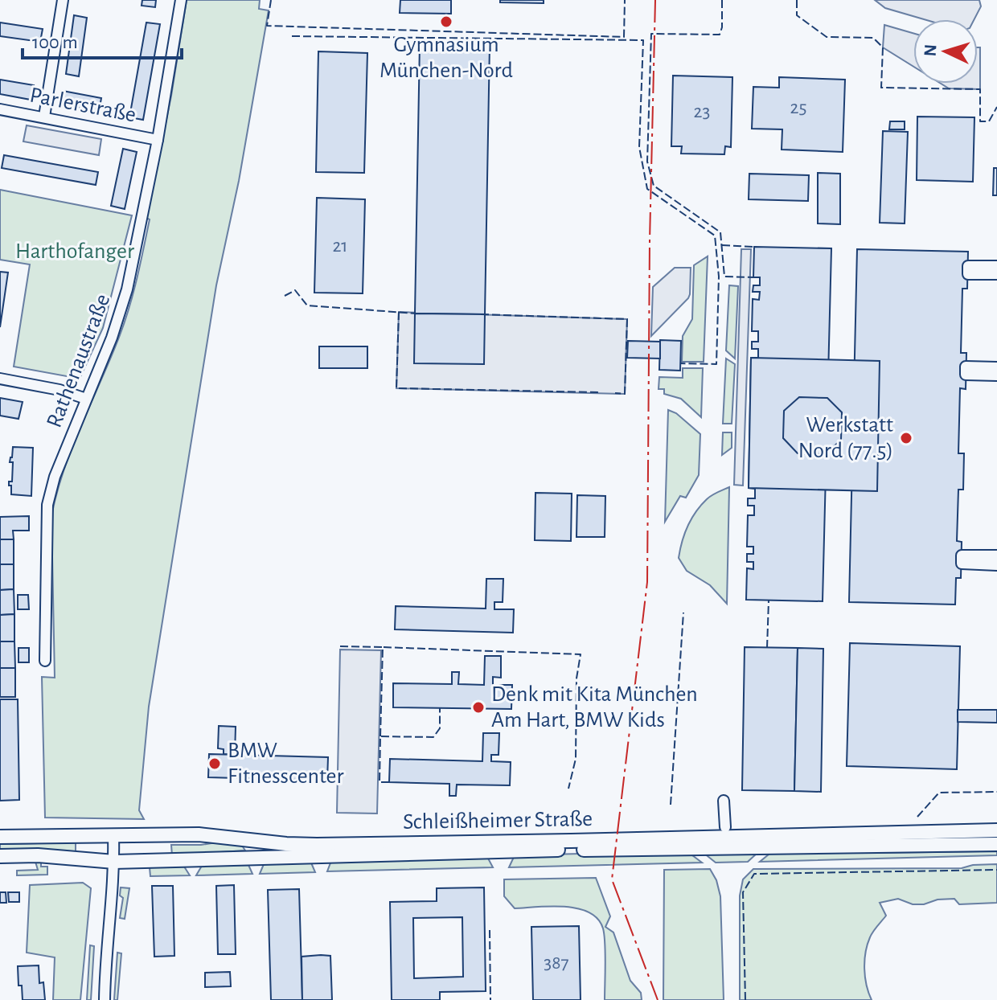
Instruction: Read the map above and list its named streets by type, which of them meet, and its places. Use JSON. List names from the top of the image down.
{
  "streets": {
    "main road": ["Schleißheimer Straße"],
    "street": ["Parlerstraße", "Rathenaustraße"]
  },
  "crossings": [
    ["Parlerstraße", "Rathenaustraße"]
  ],
  "parks": ["Harthofanger"],
  "places": [
    "Gymnasium München-Nord",
    "Werkstatt Nord (77.5)",
    "Denk mit Kita München Am Hart, BMW Kids",
    "BMW Fitnesscenter"
  ],
  "house_numbers": [
    "25",
    "23",
    "21",
    "387"
  ],
  "scale_bar": "100 m",
  "north": "left"
}
